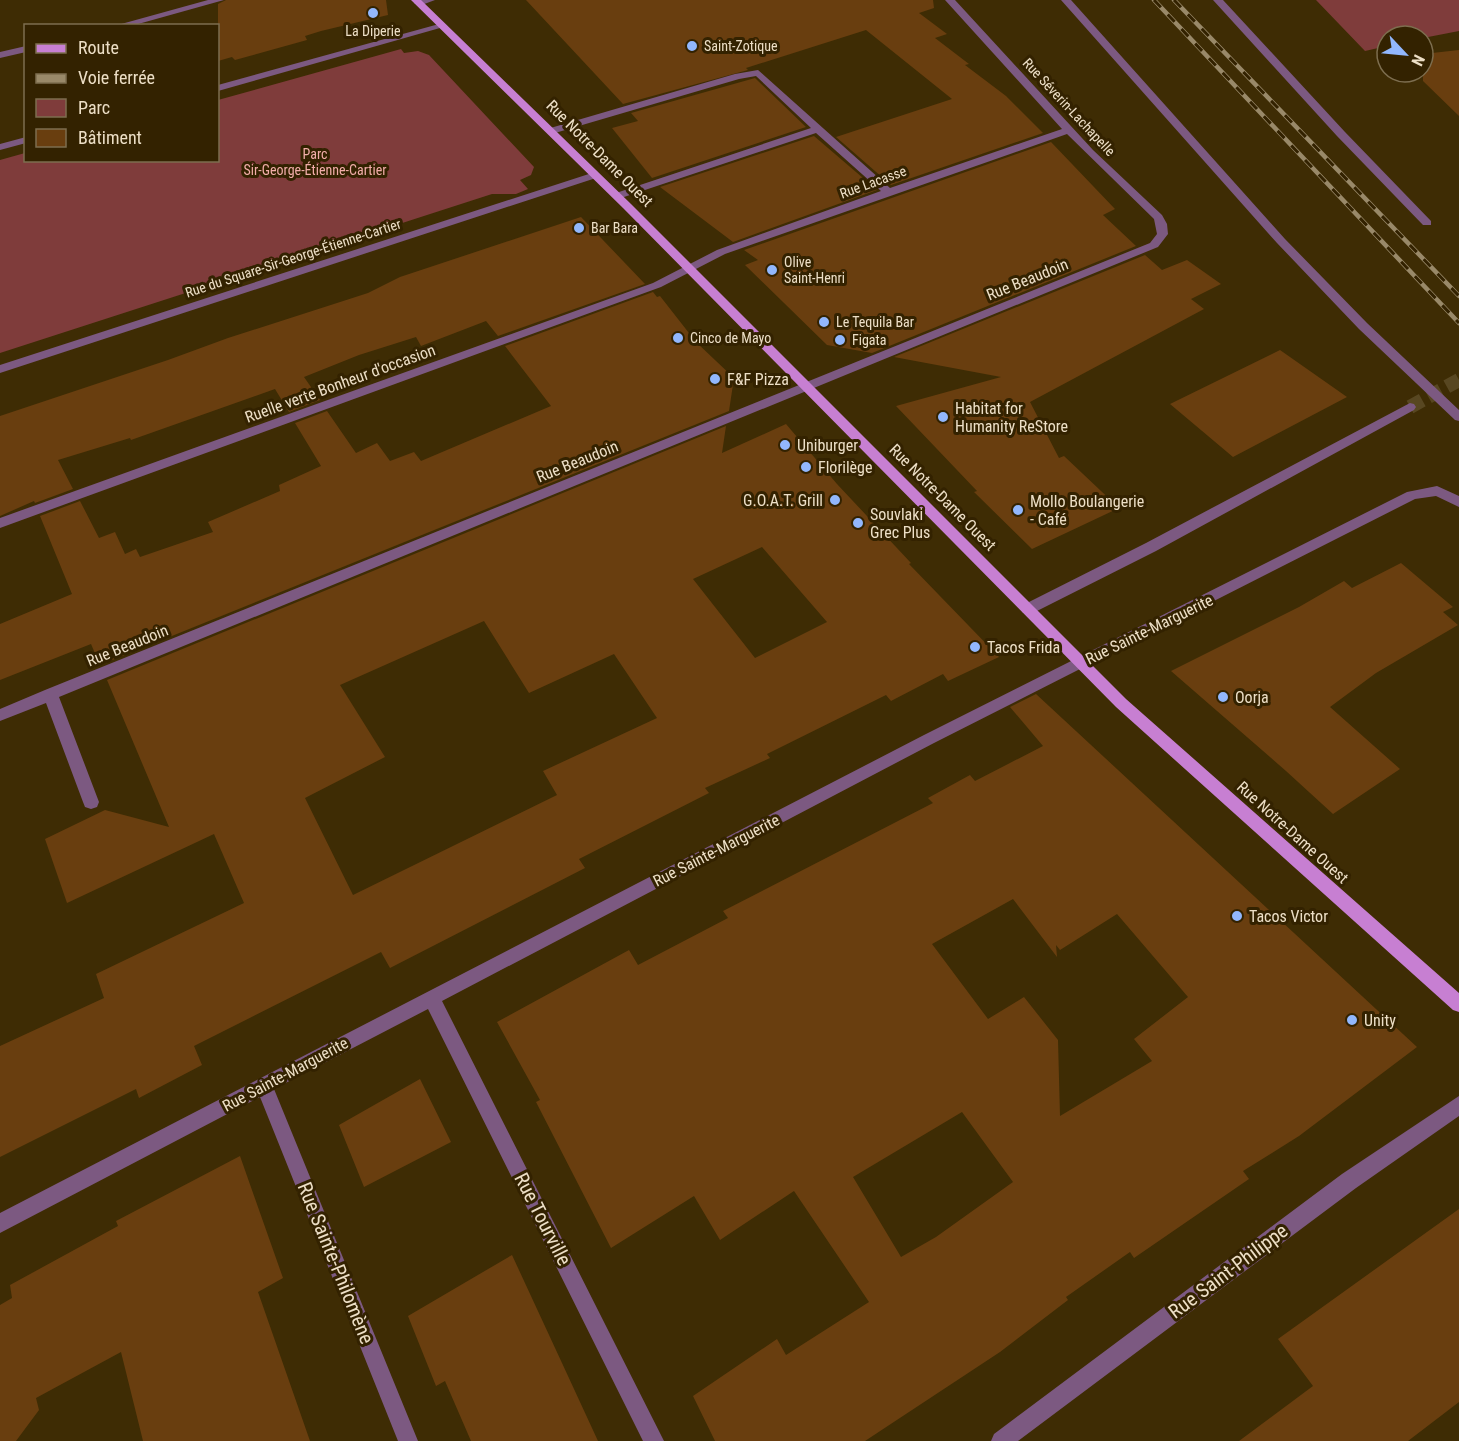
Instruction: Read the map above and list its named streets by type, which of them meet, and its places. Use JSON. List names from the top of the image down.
{
  "streets": {
    "main road": ["Rue Notre-Dame Ouest"],
    "street": [
      "Rue Séverin-Lachapelle",
      "Rue Lacasse",
      "Rue du Square-Sir-George-Étienne-Cartier",
      "Rue Beaudoin",
      "Ruelle verte Bonheur d'occasion",
      "Rue Sainte-Marguerite",
      "Rue Tourville",
      "Rue Sainte-Philomène",
      "Rue Saint-Philippe"
    ]
  },
  "crossings": [
    ["Rue Séverin-Lachapelle", "Rue Lacasse"],
    ["Rue Séverin-Lachapelle", "Rue Beaudoin"],
    ["Rue Notre-Dame Ouest", "Rue Lacasse"],
    ["Rue Notre-Dame Ouest", "Rue du Square-Sir-George-Étienne-Cartier"],
    ["Rue Notre-Dame Ouest", "Rue Beaudoin"],
    ["Rue Notre-Dame Ouest", "Ruelle verte Bonheur d'occasion"],
    ["Rue Notre-Dame Ouest", "Rue Sainte-Marguerite"],
    ["Rue Lacasse", "Ruelle verte Bonheur d'occasion"],
    ["Rue Sainte-Marguerite", "Rue Tourville"],
    ["Rue Sainte-Marguerite", "Rue Sainte-Philomène"]
  ],
  "parks": ["Parc Sir-George-Étienne-Cartier"],
  "places": [
    "La Diperie",
    "Saint-Zotique",
    "Bar Bara",
    "Olive Saint-Henri",
    "Le Tequila Bar",
    "Cinco de Mayo",
    "Figata",
    "F&F Pizza",
    "Habitat for Humanity ReStore",
    "Uniburger",
    "Florilège",
    "G.O.A.T. Grill",
    "Mollo Boulangerie - Café",
    "Souvlaki Grec Plus",
    "Tacos Frida",
    "Oorja",
    "Tacos Victor",
    "Unity"
  ],
  "legend": [
    "Route",
    "Voie ferrée",
    "Parc",
    "Bâtiment"
  ],
  "north": "bottom right"
}
